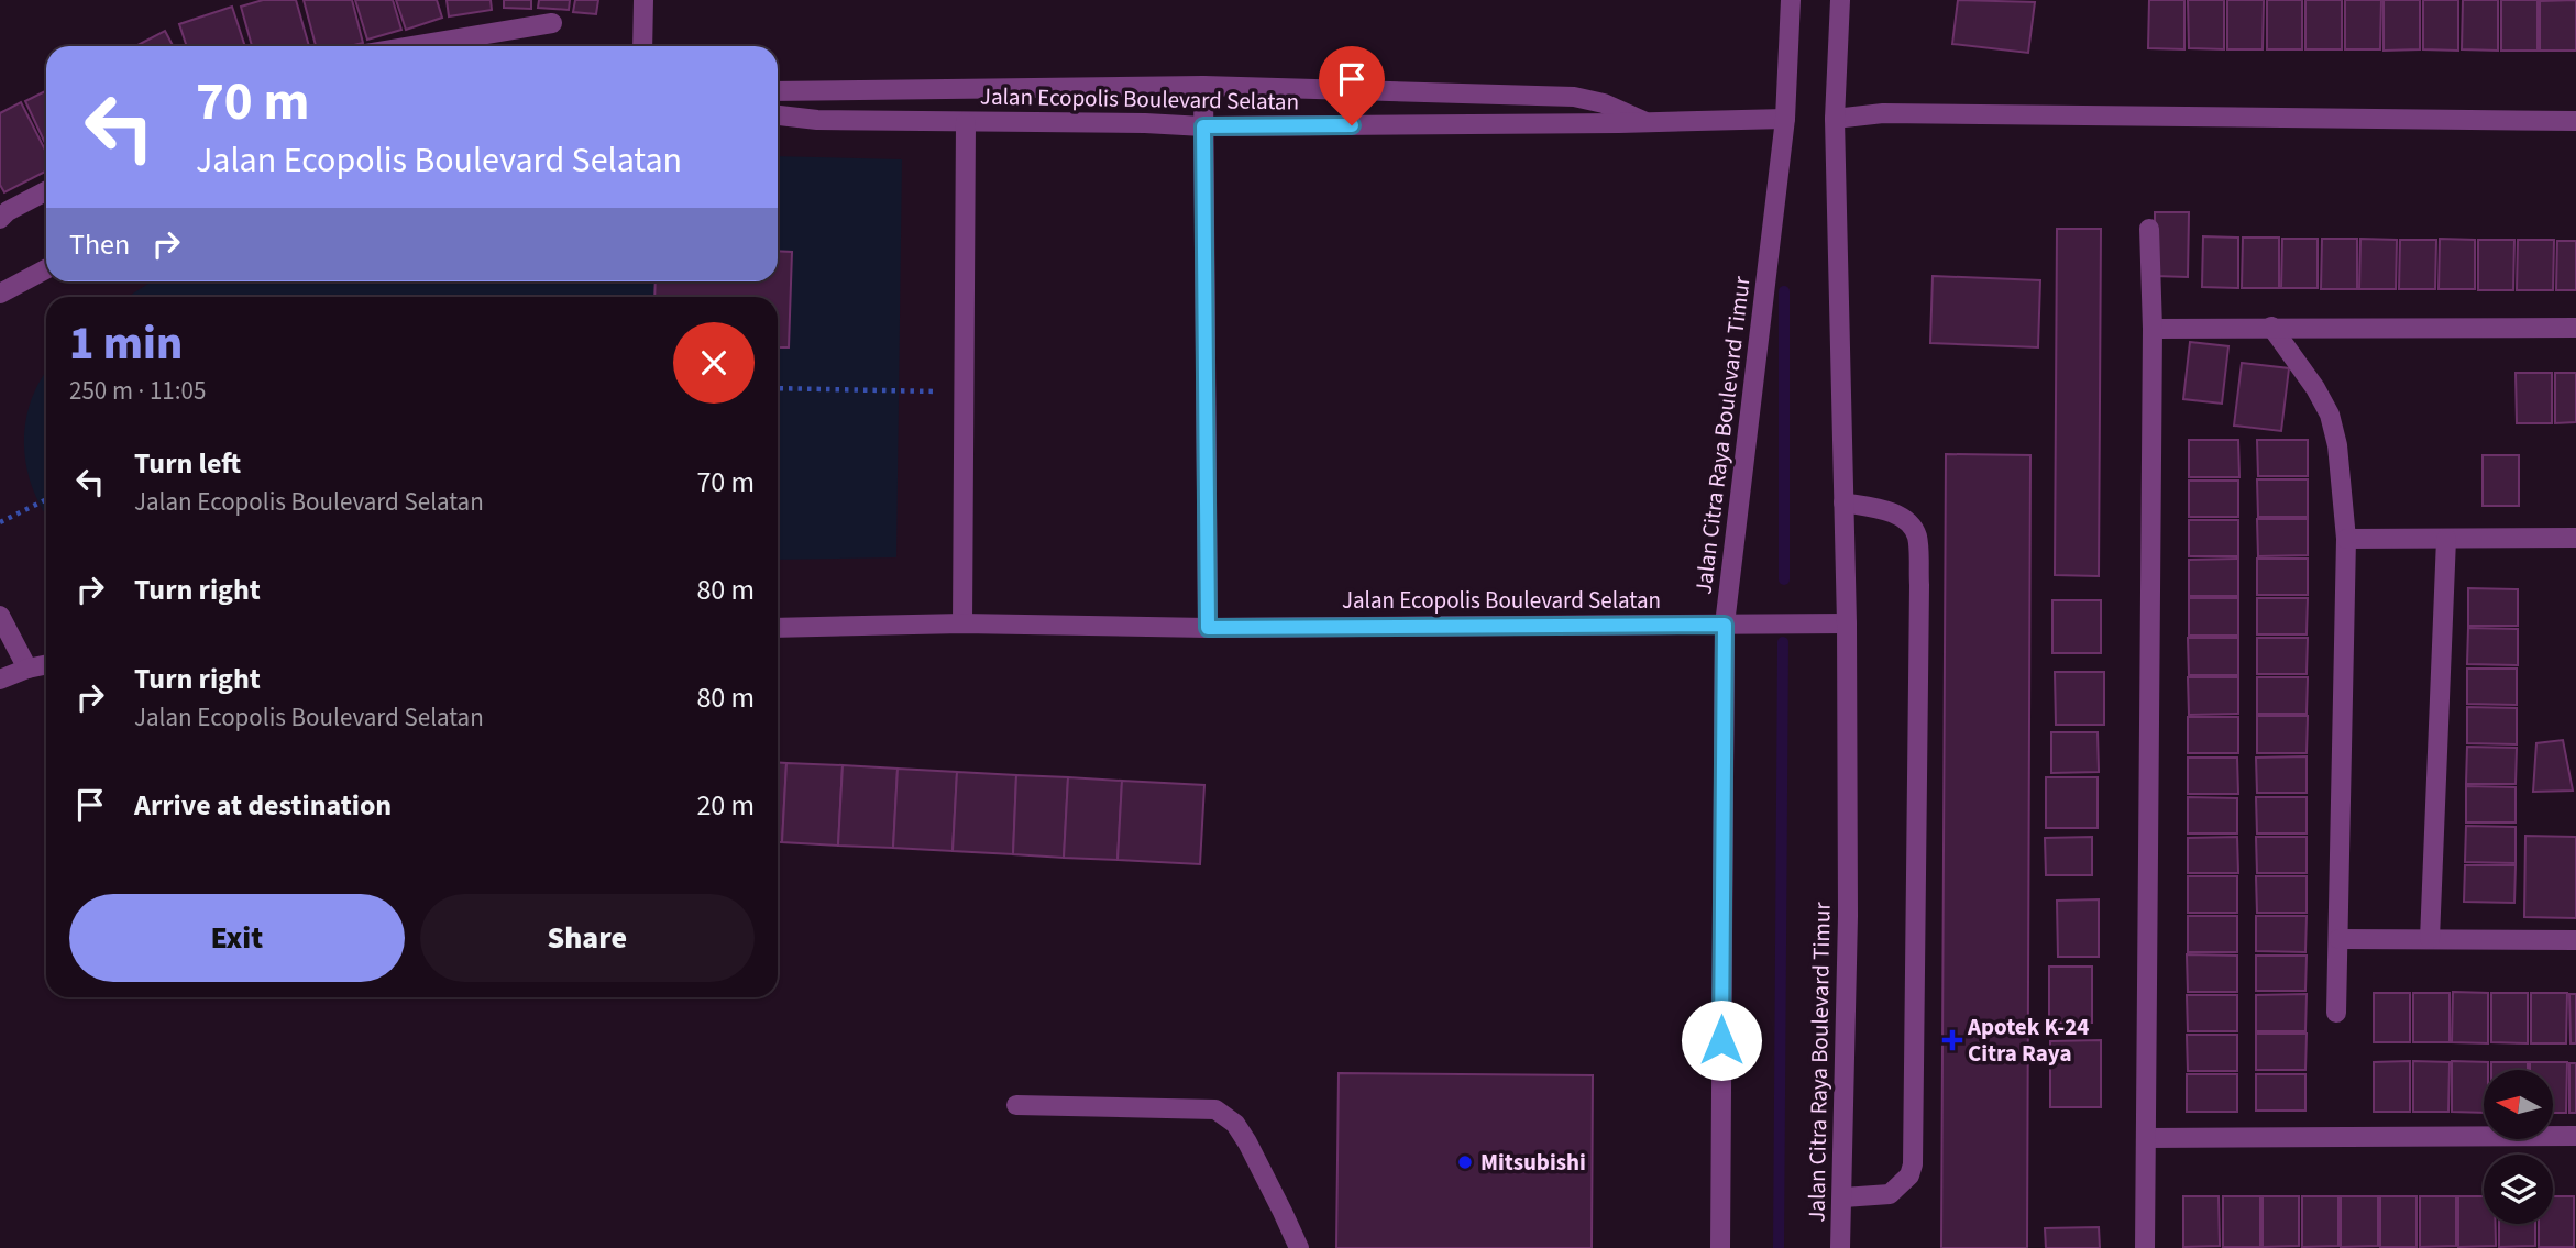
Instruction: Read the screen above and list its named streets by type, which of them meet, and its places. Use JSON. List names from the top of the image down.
{
  "streets": {
    "street": ["Jalan Ecopolis Boulevard Selatan", "Jalan Citra Raya Boulevard Timur"]
  },
  "crossings": [
    ["Jalan Ecopolis Boulevard Selatan", "Jalan Citra Raya Boulevard Timur"]
  ],
  "places": {
    "health": ["Apotek K-24 Citra Raya"],
    "other": ["Mitsubishi"]
  },
  "north": "left",
  "page": {
    "turn": ["70 m", "Jalan Ecopolis Boulevard Selatan"],
    "then": "Then",
    "heading": ["1 min", "250 m · 11:05"],
    "list": [
      {
        "name": "Turn left",
        "note": "Jalan Ecopolis Boulevard Selatan",
        "value": "70 m"
      },
      {
        "name": "Turn right",
        "value": "80 m"
      },
      {
        "name": "Turn right",
        "note": "Jalan Ecopolis Boulevard Selatan",
        "value": "80 m"
      },
      {
        "name": "Arrive at destination",
        "value": "20 m"
      }
    ],
    "buttons": ["Exit", "Share"]
  }
}
